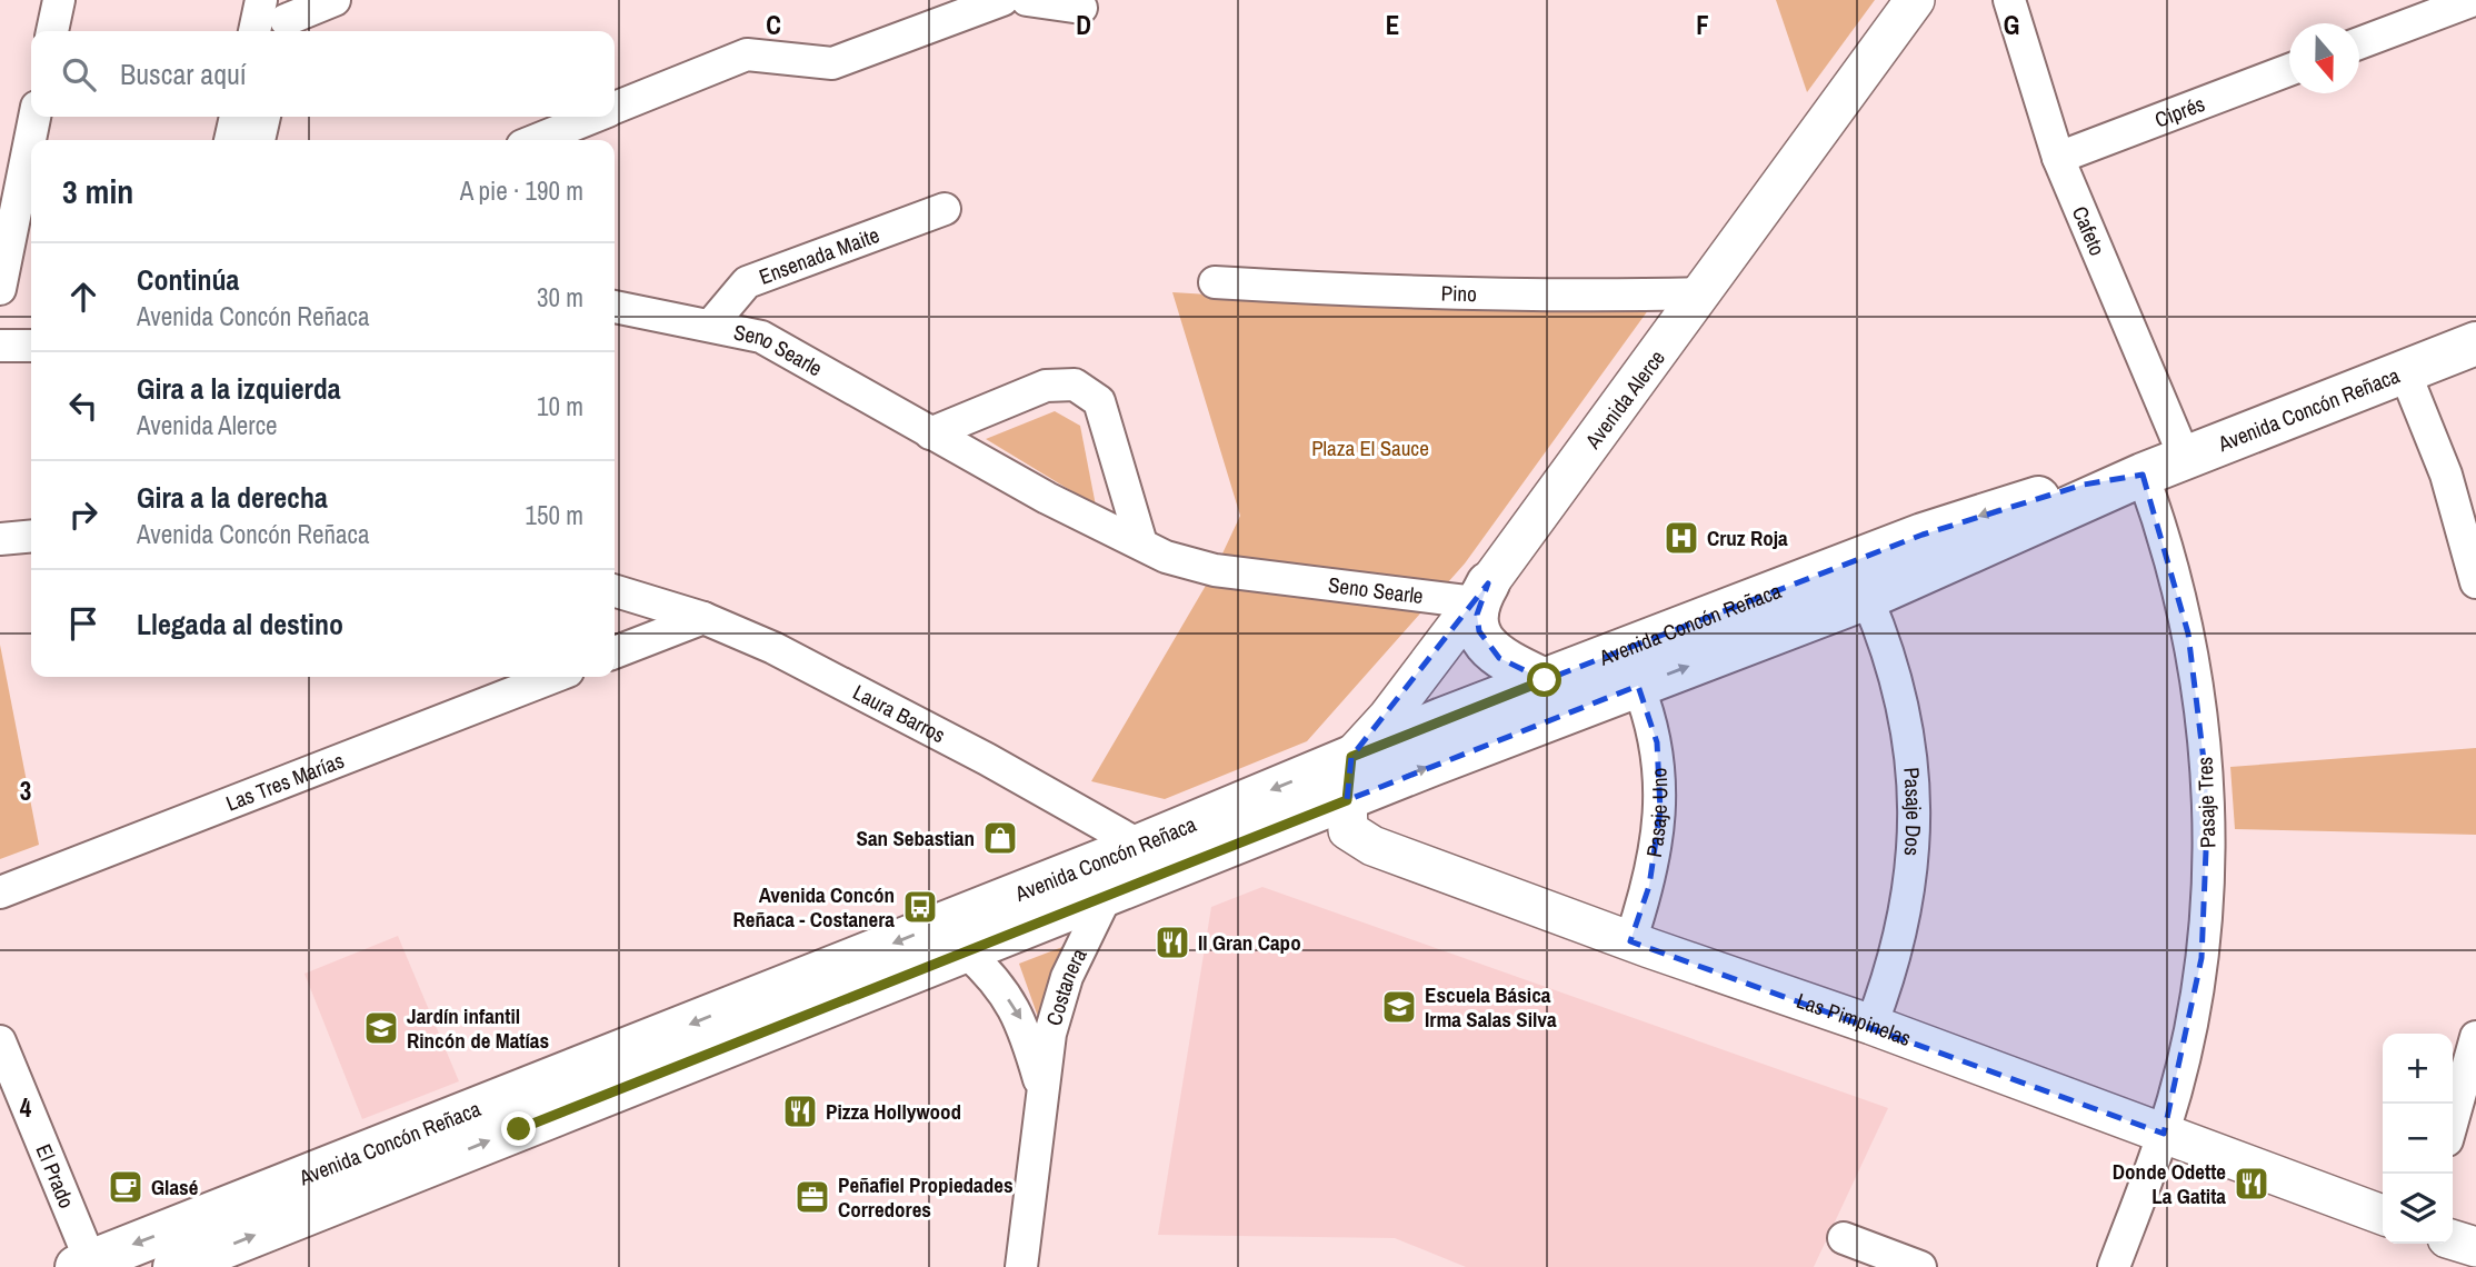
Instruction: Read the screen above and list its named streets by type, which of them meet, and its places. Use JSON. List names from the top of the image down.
{
  "streets": {
    "main road": ["Avenida Concón Reñaca"],
    "street": [
      "Ciprés",
      "Cafeto",
      "Ensenada Maite",
      "Pino",
      "Seno Searle",
      "Avenida Alerce",
      "Laura Barros",
      "Las Tres Marías",
      "Pasaje Tres",
      "Pasaje Dos",
      "Pasaje Uno",
      "Costanera",
      "Las Pimpinelas",
      "El Prado"
    ]
  },
  "crossings": [
    ["Ciprés", "Cafeto"],
    ["Cafeto", "Avenida Concón Reñaca"],
    ["Ensenada Maite", "Seno Searle"],
    ["Pino", "Avenida Alerce"],
    ["Seno Searle", "Avenida Alerce"],
    ["Avenida Alerce", "Avenida Concón Reñaca"],
    ["Avenida Concón Reñaca", "Laura Barros"],
    ["Avenida Concón Reñaca", "Pasaje Tres"],
    ["Avenida Concón Reñaca", "Pasaje Dos"],
    ["Avenida Concón Reñaca", "Pasaje Uno"],
    ["Avenida Concón Reñaca", "Costanera"],
    ["Avenida Concón Reñaca", "Las Pimpinelas"],
    ["Avenida Concón Reñaca", "El Prado"],
    ["Pasaje Tres", "Las Pimpinelas"],
    ["Pasaje Dos", "Las Pimpinelas"],
    ["Pasaje Uno", "Las Pimpinelas"]
  ],
  "parks": ["Plaza El Sauce"],
  "places": {
    "hospital": ["Cruz Roja"],
    "shop": ["San Sebastian"],
    "bus stop": ["Avenida Concón Reñaca - Costanera"],
    "restaurant": ["Il Gran Capo", "Pizza Hollywood", "Donde Odette La Gatita"],
    "school or university": ["Escuela Básica Irma Salas Silva", "Jardín infantil Rincón de Matías"],
    "cafe": ["Glasé"],
    "office": ["Peñafiel Propiedades Corredores"]
  },
  "north": "bottom",
  "page": {
    "search": "Buscar aquí",
    "heading": ["3 min", "A pie · 190 m"],
    "list": [
      ["Continúa", "Avenida Concón Reñaca", "30 m"],
      ["Gira a la izquierda", "Avenida Alerce", "10 m"],
      ["Gira a la derecha", "Avenida Concón Reñaca", "150 m"],
      "Llegada al destino"
    ],
    "map_buttons": ["+", "−"]
  },
  "grid": {
    "columns": [
      "C",
      "D",
      "E",
      "F",
      "G"
    ],
    "rows": ["3", "4"]
  }
}
